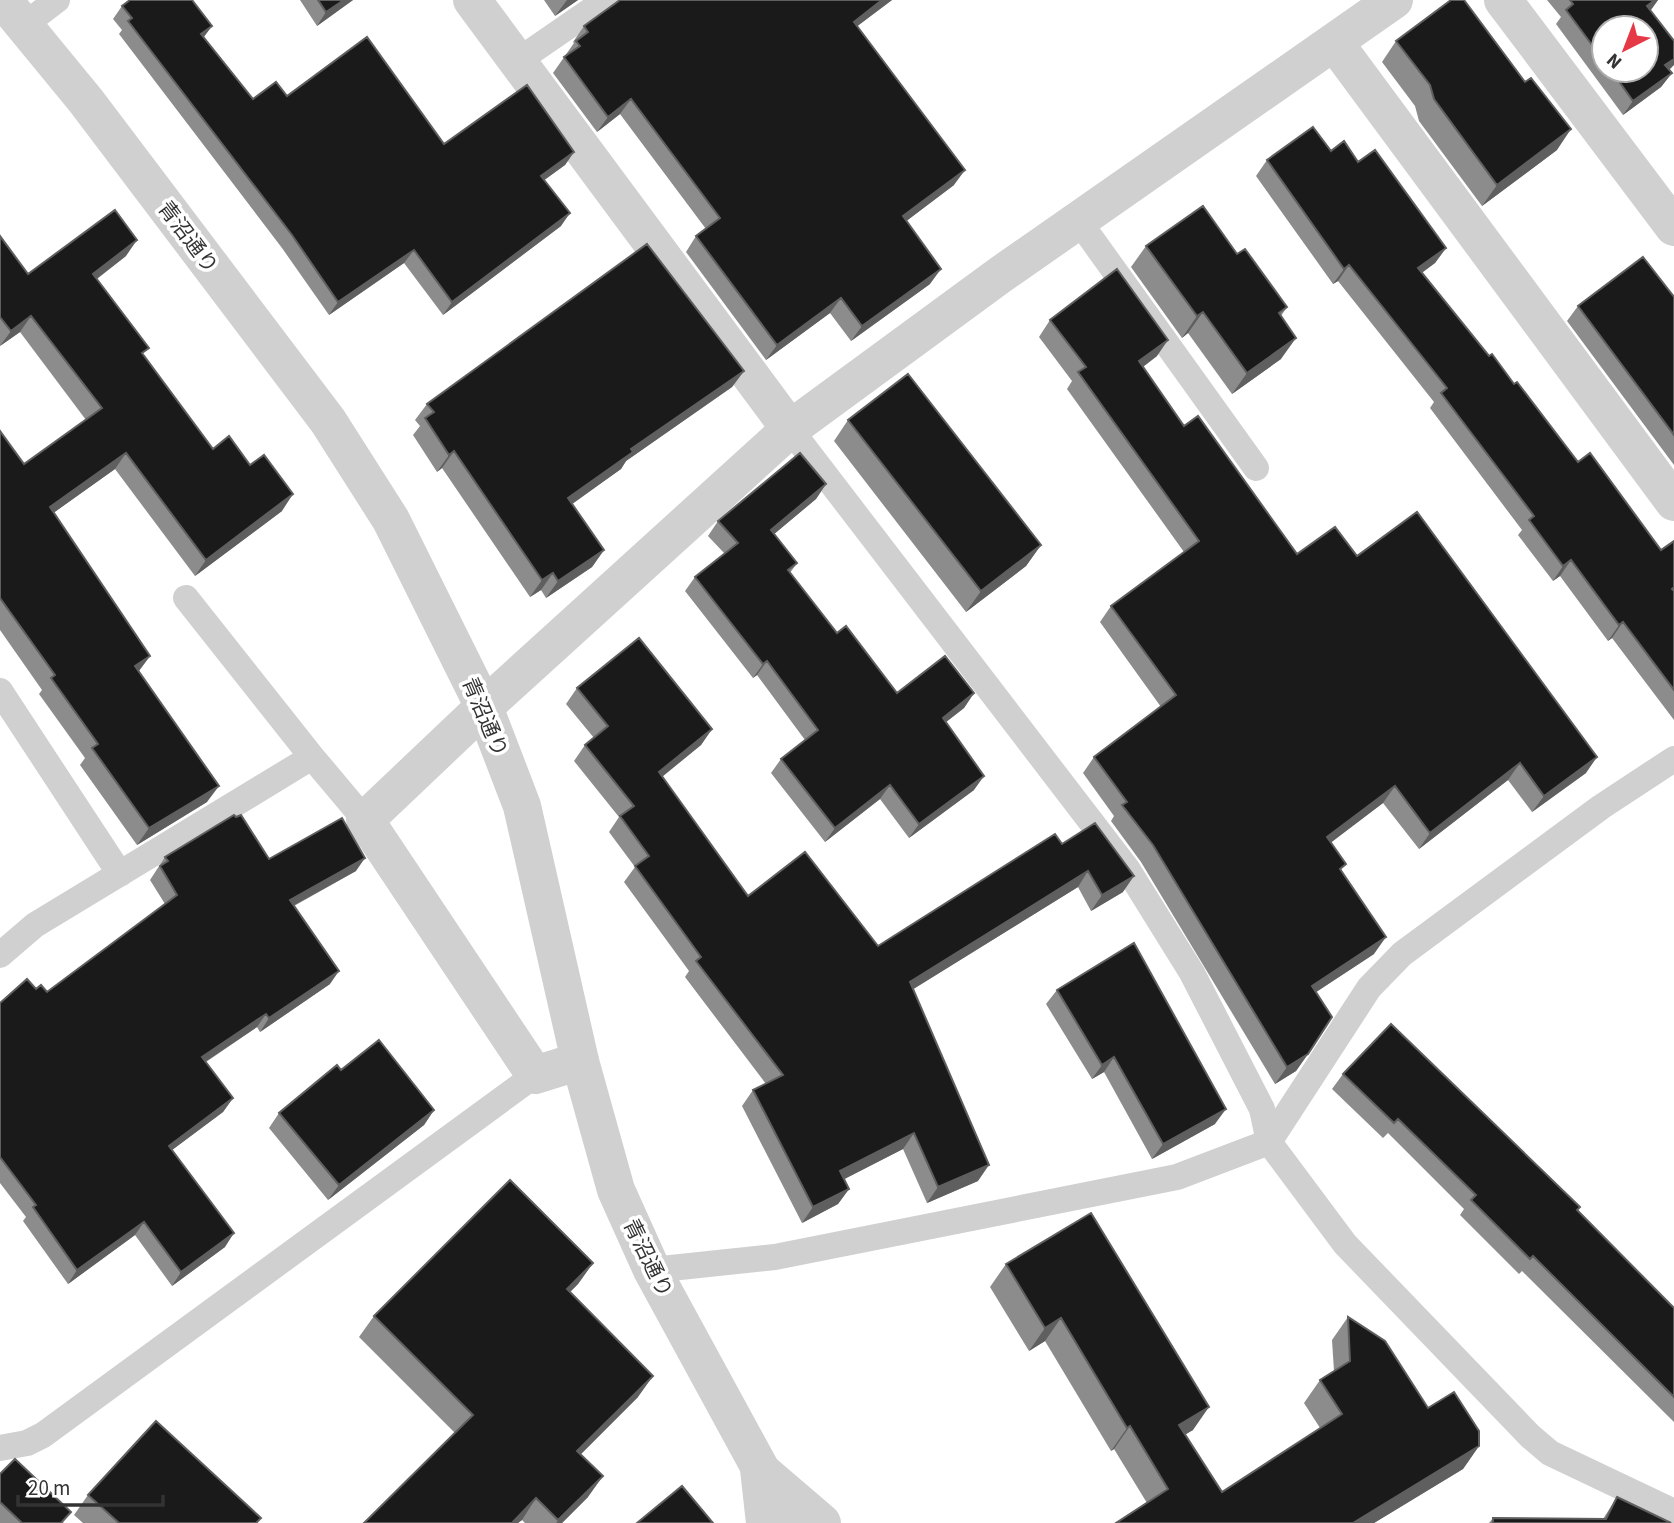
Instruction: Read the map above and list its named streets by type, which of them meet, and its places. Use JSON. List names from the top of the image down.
{
  "streets": {
    "street": ["青沼通り"]
  },
  "scale_bar": "20 m",
  "north": "bottom left"
}
